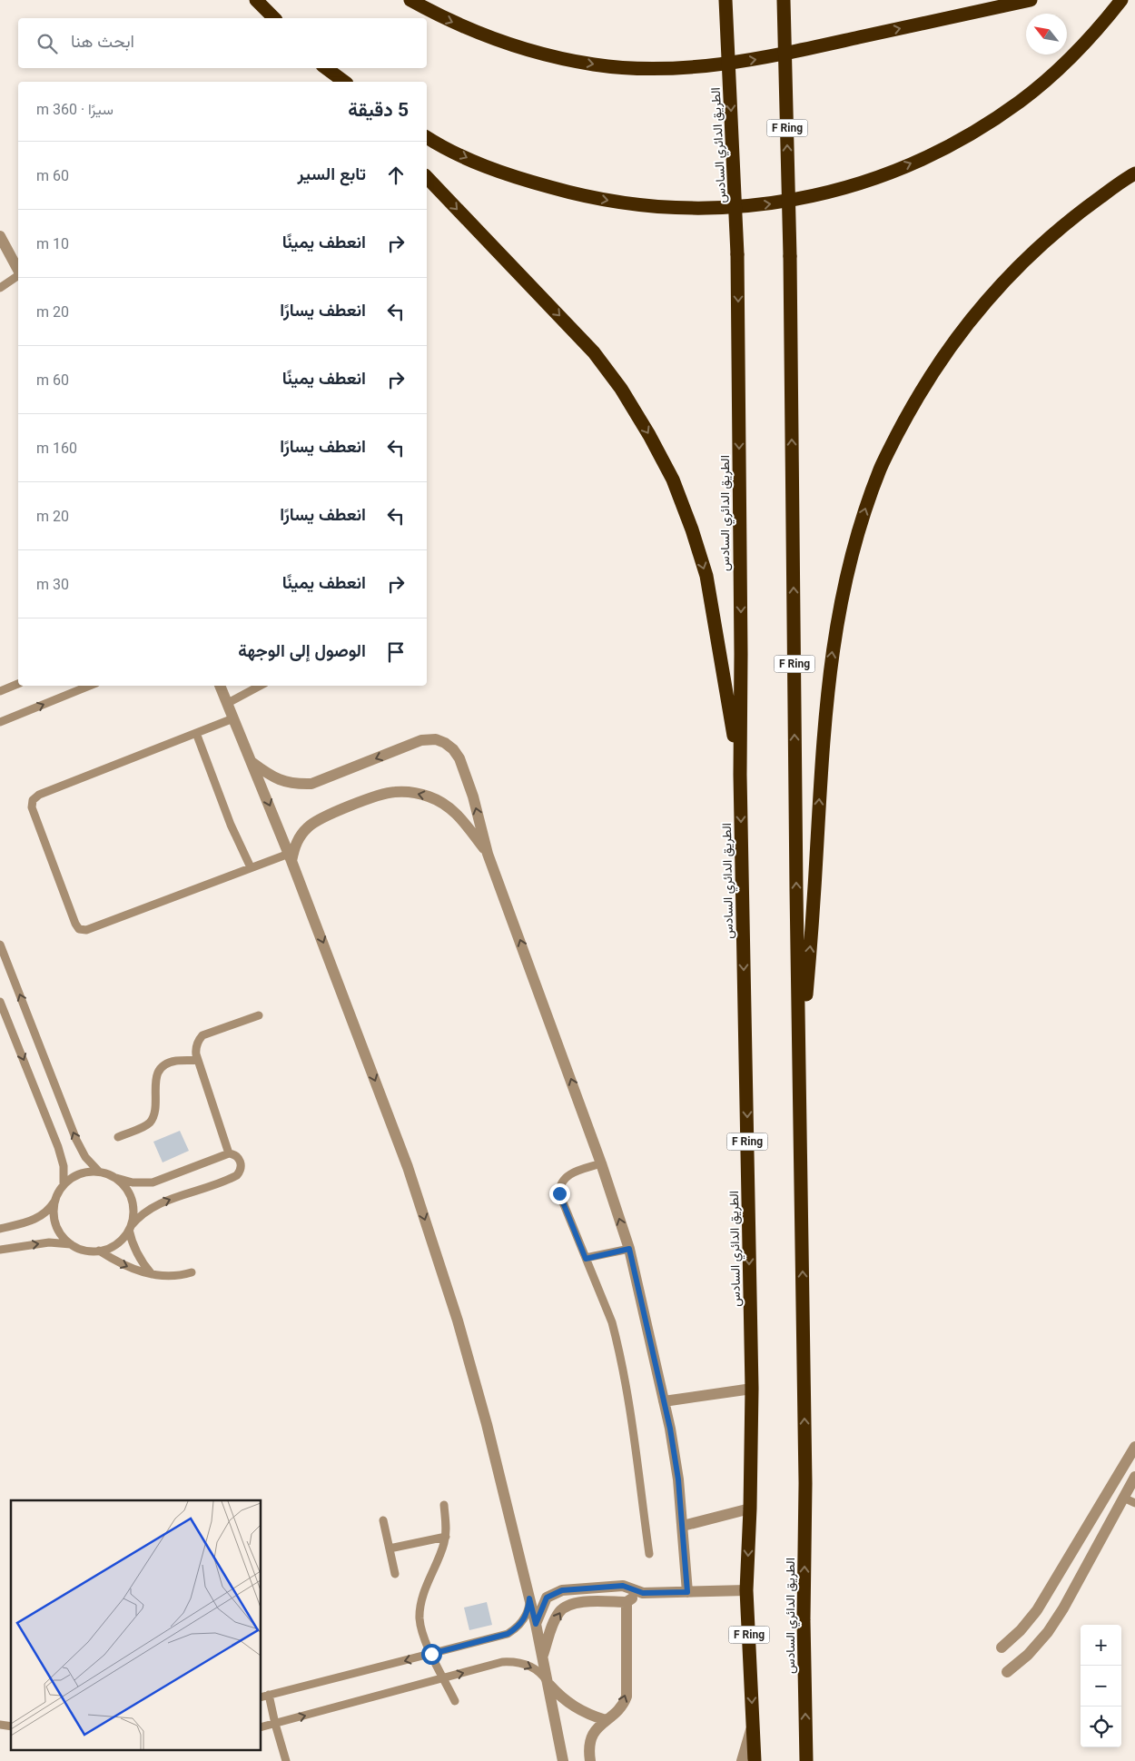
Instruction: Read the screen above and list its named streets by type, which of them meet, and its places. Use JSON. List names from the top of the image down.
{
  "streets": {
    "highway": ["F Ring", "الطريق الدائري السادس"]
  },
  "north": "top left",
  "page": {
    "search": "ابحث هنا",
    "heading": ["5 دقيقة", "سيرًا · 360 m"],
    "list": [
      ["تابع السير", "60 m"],
      ["انعطف يمينًا", "10 m"],
      ["انعطف يسارًا", "20 m"],
      ["انعطف يمينًا", "60 m"],
      ["انعطف يسارًا", "160 m"],
      ["انعطف يسارًا", "20 m"],
      ["انعطف يمينًا", "30 m"],
      "الوصول إلى الوجهة"
    ],
    "map_buttons": ["+", "−"]
  }
}
